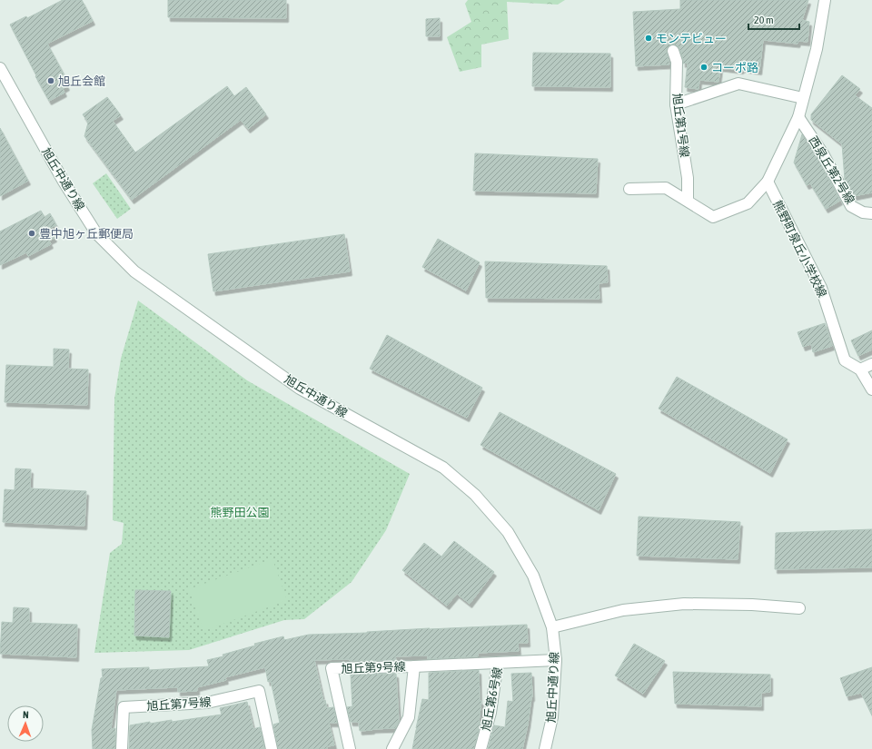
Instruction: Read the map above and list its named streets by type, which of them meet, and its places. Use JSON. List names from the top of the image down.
{
  "streets": {
    "street": [
      "旭丘第1号線",
      "西泉丘第2号線",
      "旭丘中通り線",
      "熊野町泉丘小学校線",
      "旭丘第9号線",
      "旭丘第6号線",
      "旭丘第7号線"
    ]
  },
  "crossings": [
    ["旭丘第1号線", "熊野町泉丘小学校線"],
    ["西泉丘第2号線", "熊野町泉丘小学校線"],
    ["旭丘中通り線", "旭丘第6号線"],
    ["旭丘第9号線", "旭丘第6号線"]
  ],
  "parks": ["熊野田公園"],
  "places": [
    "モンテビュー",
    "コーポ路",
    "旭丘会館",
    "豊中旭ヶ丘郵便局"
  ],
  "scale_bar": "20 m",
  "north": "top"
}
